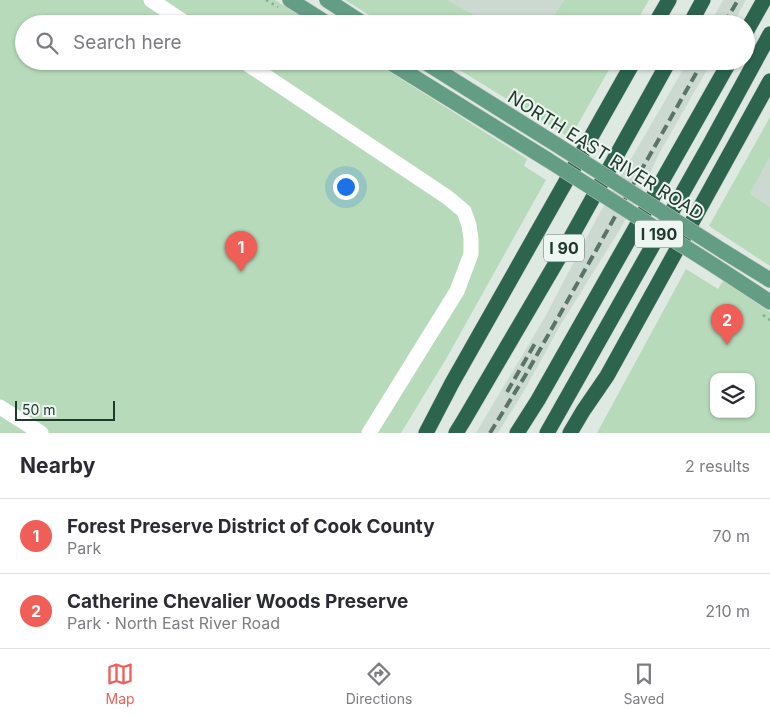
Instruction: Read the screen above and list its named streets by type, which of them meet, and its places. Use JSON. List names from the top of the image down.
{
  "streets": {
    "highway": ["I 190", "I 90"],
    "main road": ["NORTH EAST RIVER ROAD"]
  },
  "scale_bar": "50 m",
  "page": {
    "search": "Search here",
    "pins": ["1", "2"],
    "scale": "50 m",
    "heading": ["Nearby", "2 results"],
    "list": [
      {
        "mark": "1",
        "name": "Forest Preserve District of Cook County",
        "note": "Park",
        "value": "70 m"
      },
      {
        "mark": "2",
        "name": "Catherine Chevalier Woods Preserve",
        "note": "Park · North East River Road",
        "value": "210 m"
      }
    ],
    "nav": ["Map", "Directions", "Saved"]
  }
}
